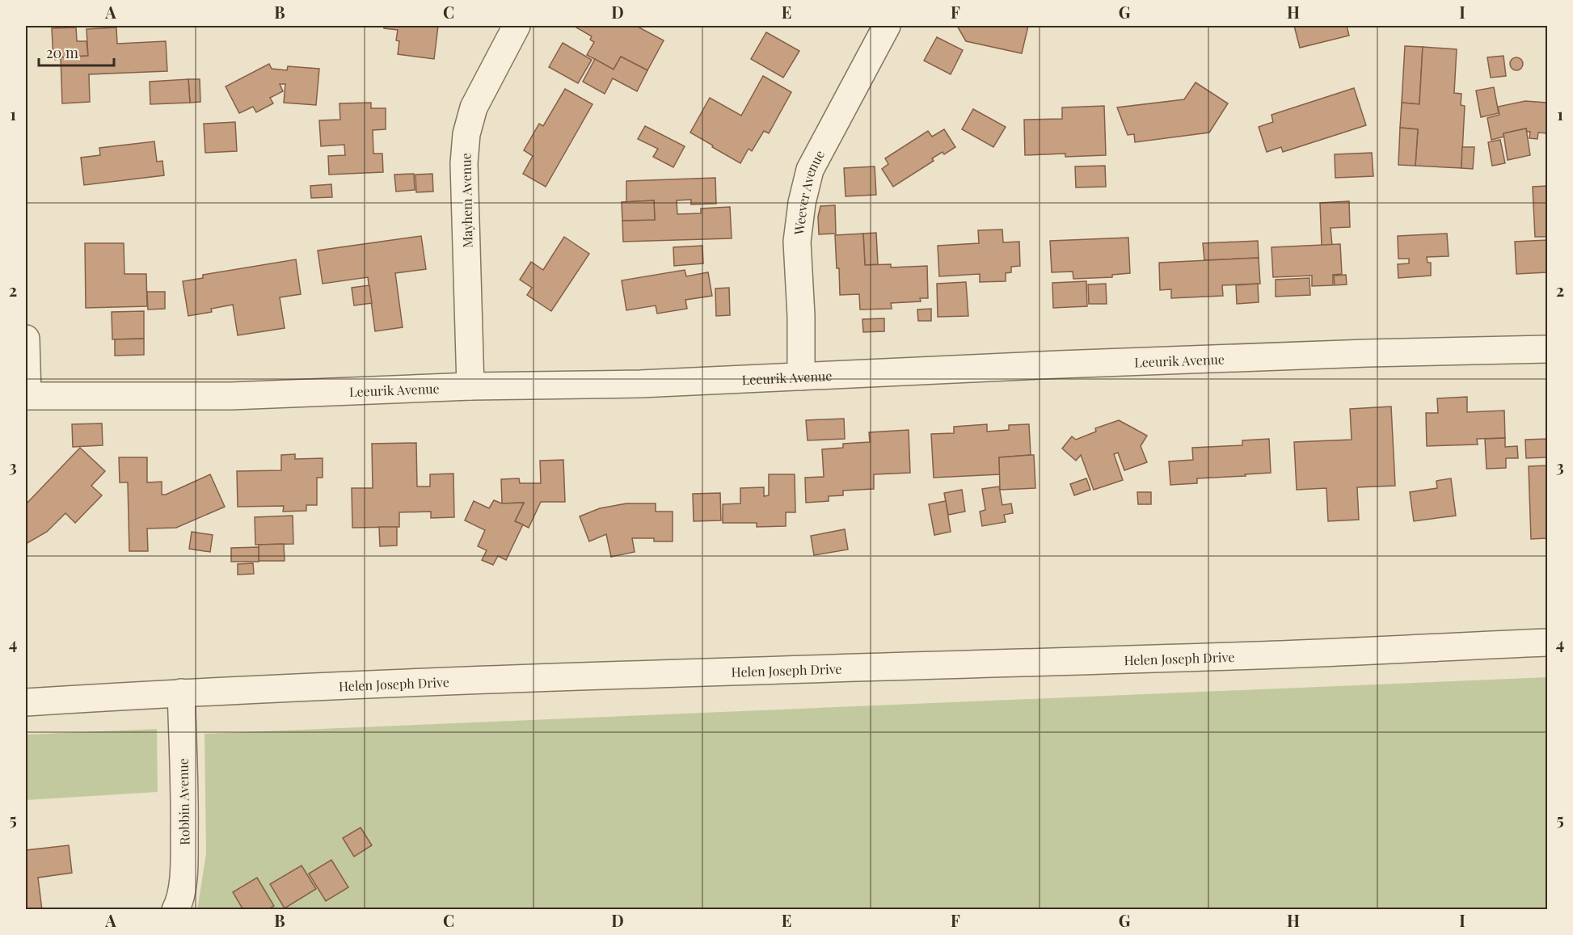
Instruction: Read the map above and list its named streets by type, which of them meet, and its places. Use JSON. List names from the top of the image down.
{
  "streets": {
    "street": [
      "Weever Avenue",
      "Mayhem Avenue",
      "Leeurik Avenue",
      "Helen Joseph Drive",
      "Robbin Avenue"
    ]
  },
  "crossings": [
    ["Weever Avenue", "Leeurik Avenue"],
    ["Mayhem Avenue", "Leeurik Avenue"],
    ["Helen Joseph Drive", "Robbin Avenue"]
  ],
  "scale_bar": "20 m",
  "grid": {
    "columns": [
      "A",
      "B",
      "C",
      "D",
      "E",
      "F",
      "G",
      "H",
      "I"
    ],
    "rows": [
      "1",
      "2",
      "3",
      "4",
      "5"
    ]
  }
}
